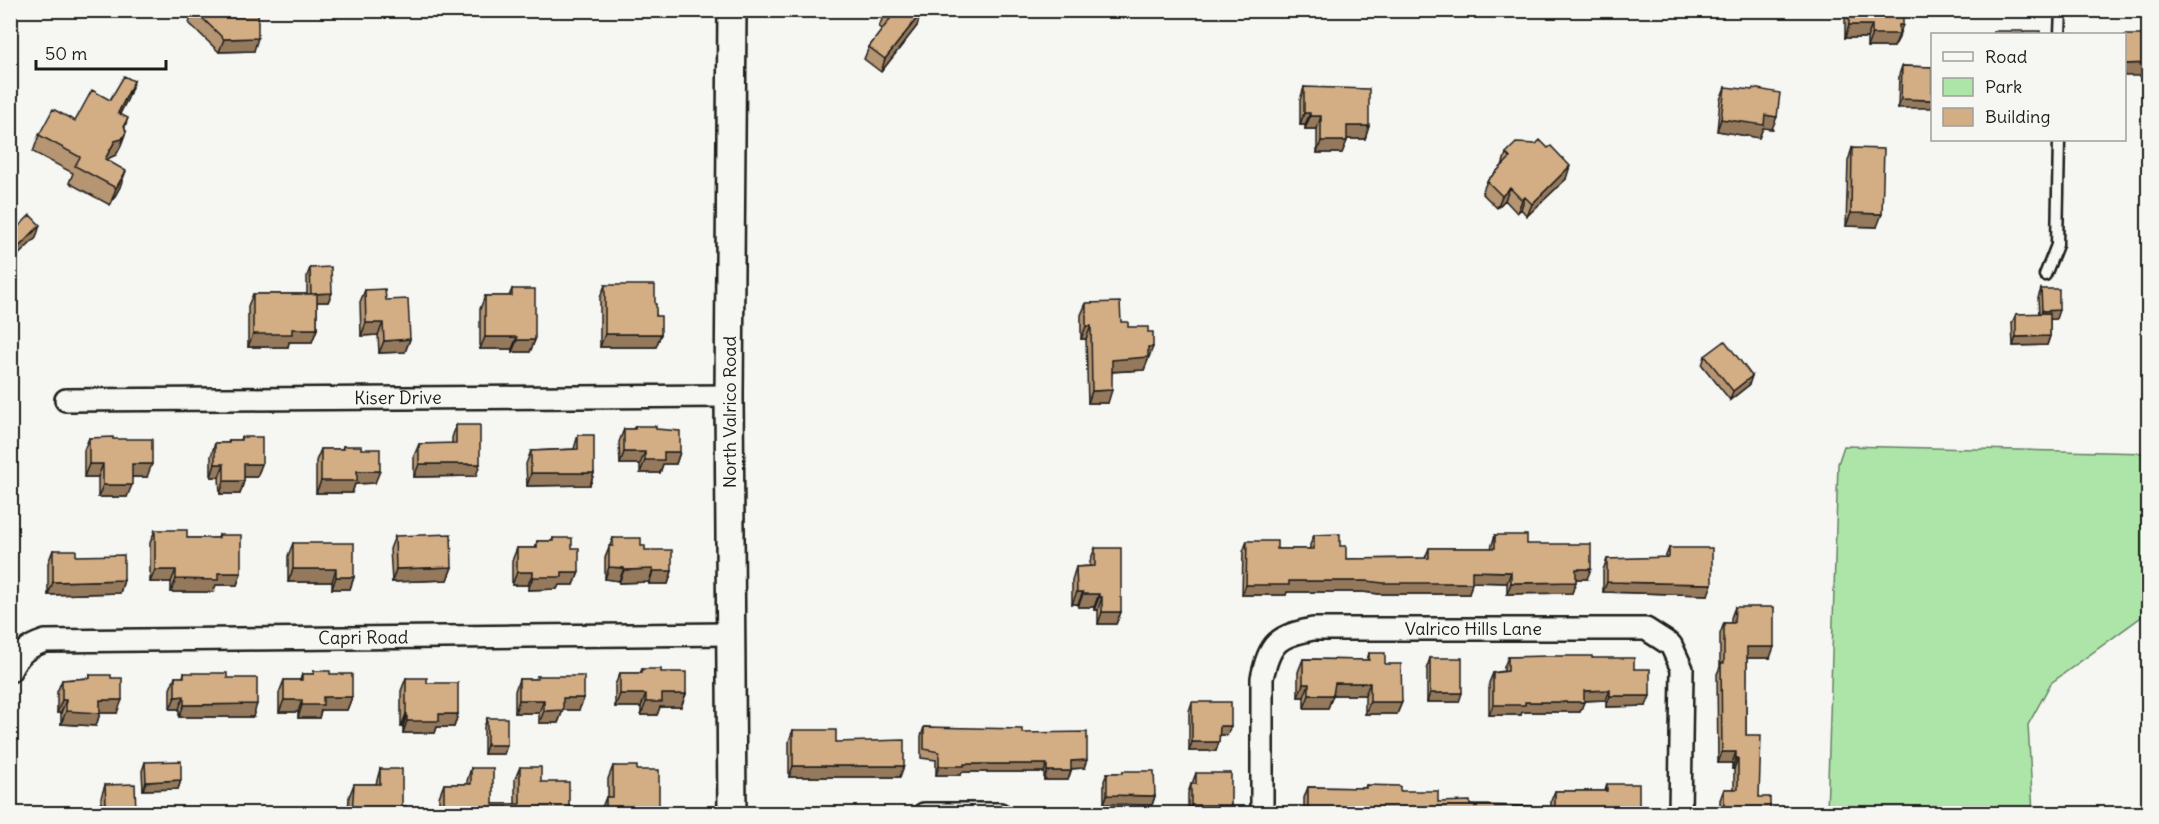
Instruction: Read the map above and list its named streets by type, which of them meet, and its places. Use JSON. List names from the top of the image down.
{
  "streets": {
    "street": [
      "Kiser Drive",
      "North Valrico Road",
      "Valrico Hills Lane",
      "Capri Road"
    ]
  },
  "crossings": [
    ["Kiser Drive", "North Valrico Road"],
    ["North Valrico Road", "Capri Road"]
  ],
  "legend": ["Road", "Park", "Building"],
  "scale_bar": "50 m"
}
